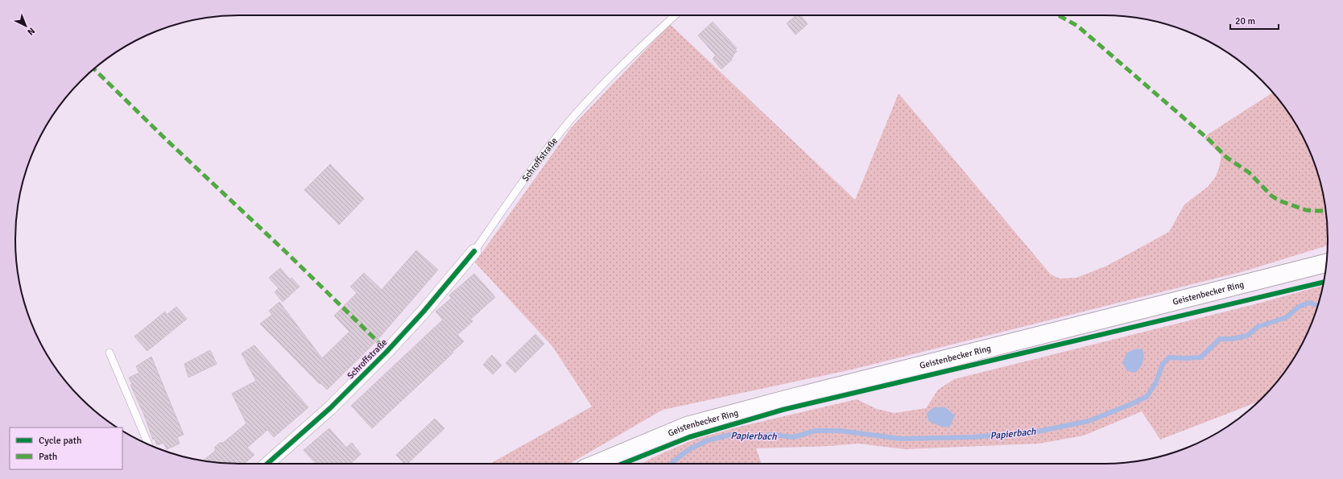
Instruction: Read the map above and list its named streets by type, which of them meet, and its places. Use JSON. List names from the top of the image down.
{
  "streets": {
    "main road": ["Geistenbecker Ring"],
    "street": ["Schroffstraße"]
  },
  "water": ["Papierbach"],
  "legend": ["Cycle path", "Path"],
  "scale_bar": "20 m",
  "north": "bottom right"
}
